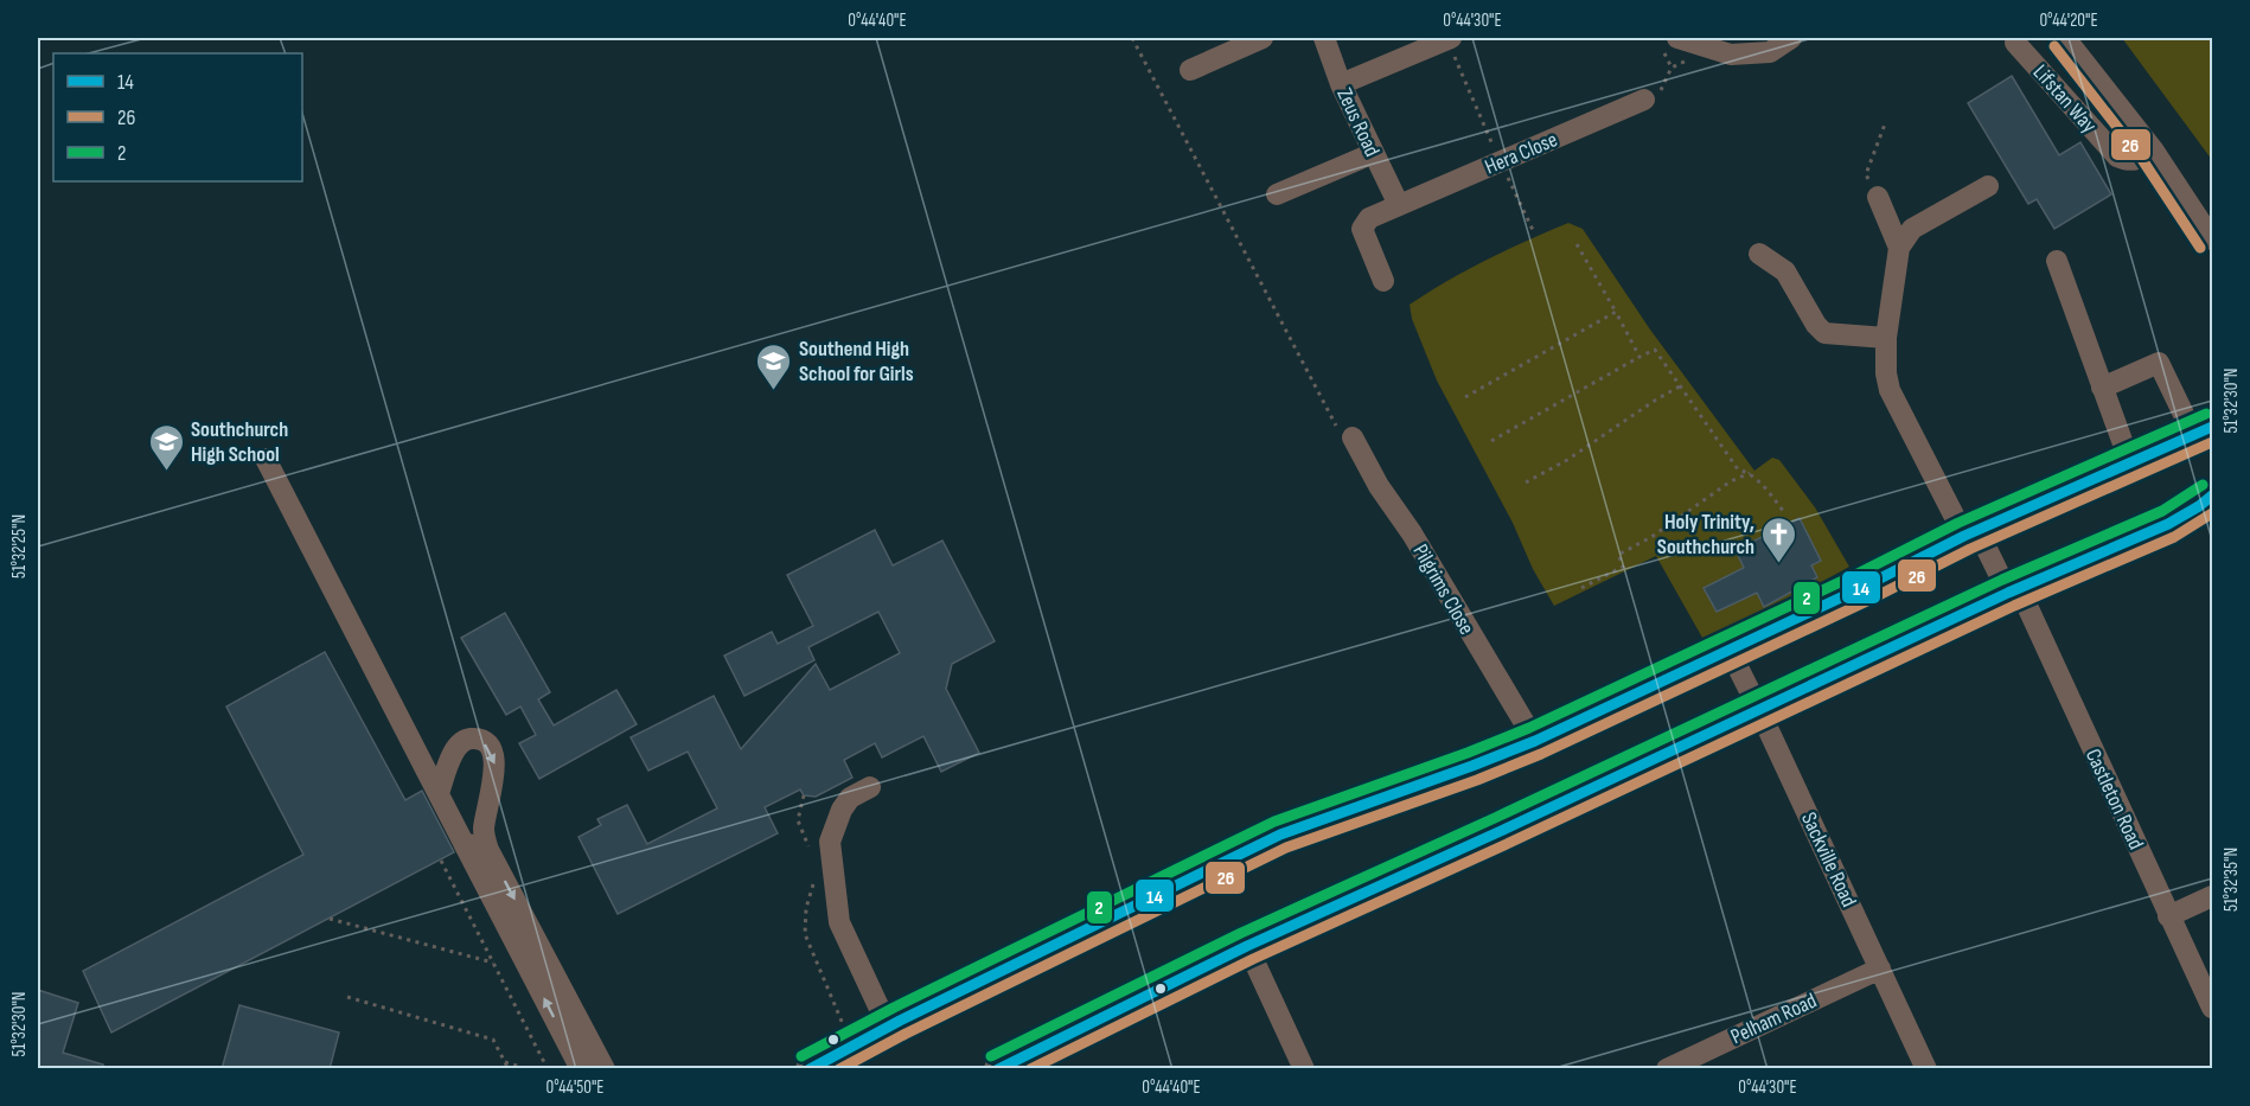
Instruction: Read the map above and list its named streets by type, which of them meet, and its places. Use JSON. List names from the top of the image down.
{
  "streets": {
    "street": [
      "Lifstan Way",
      "Zeus Road",
      "Hera Close",
      "Pilgrims Close",
      "Castleton Road",
      "Sackville Road",
      "Pelham Road"
    ]
  },
  "crossings": [
    ["Zeus Road", "Hera Close"],
    ["Sackville Road", "Pelham Road"]
  ],
  "places": {
    "school or university": ["Southend High School for Girls", "Southchurch High School"],
    "church": ["Holy Trinity, Southchurch"]
  },
  "lines": ["transit line 26", "transit line 2", "transit line 14"],
  "legend": ["14", "26", "2"],
  "coordinates": [
    "0°44'40\"E",
    "0°44'30\"E",
    "0°44'20\"E",
    "51°32'30\"N",
    "51°32'25\"N",
    "51°32'35\"N",
    "0°44'50\"E"
  ]
}
